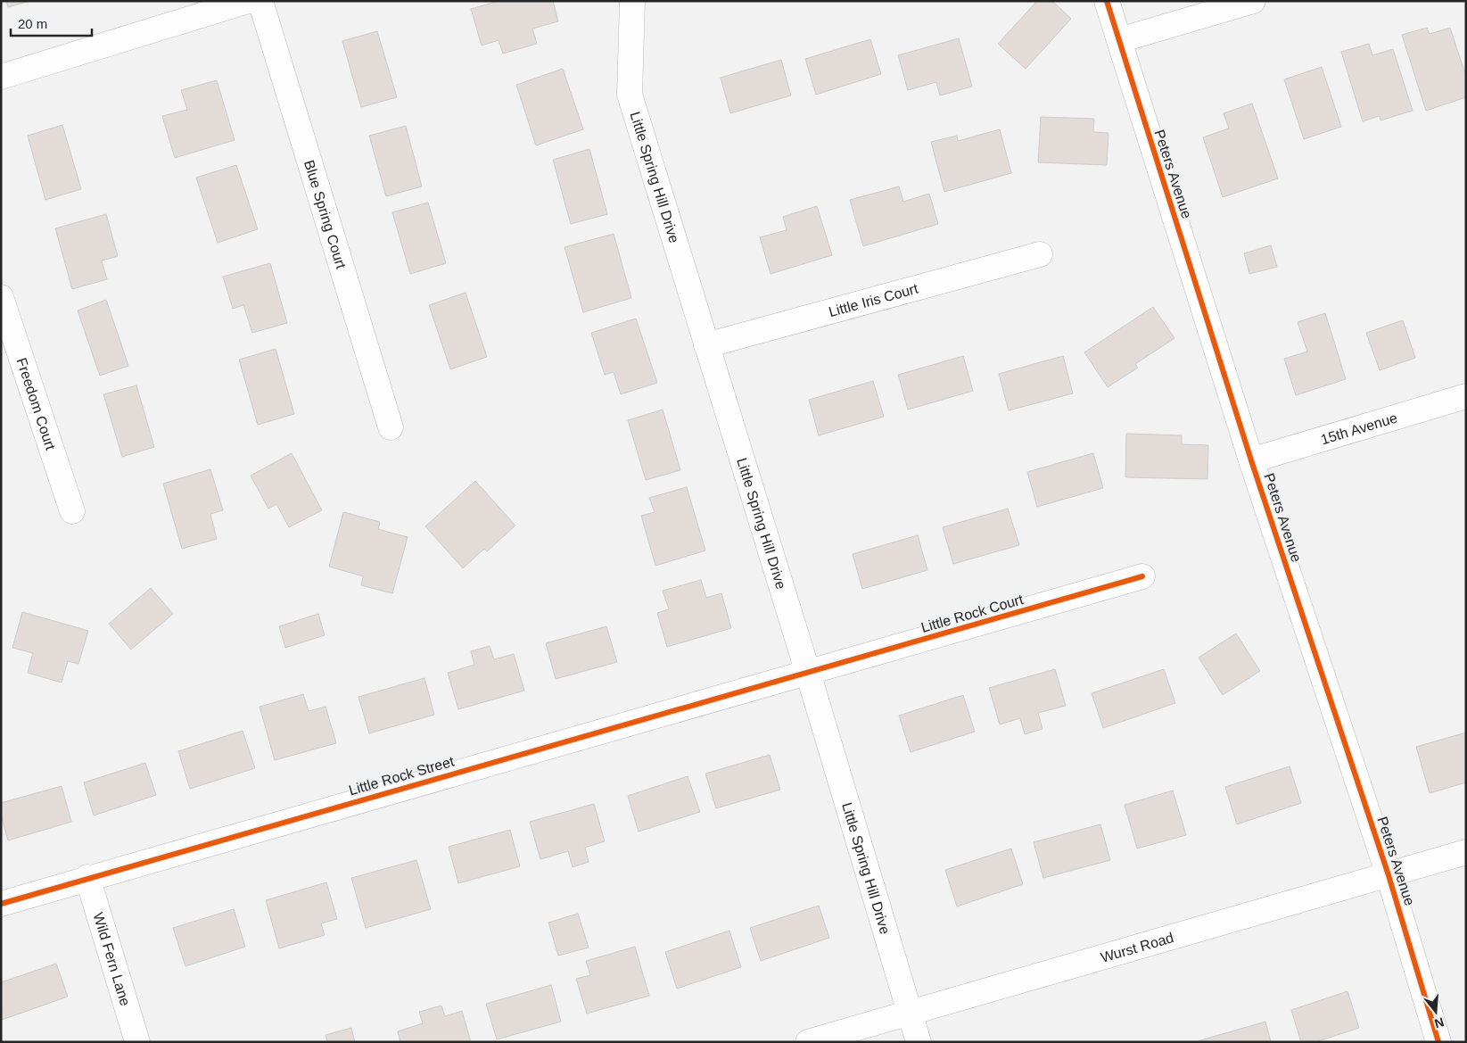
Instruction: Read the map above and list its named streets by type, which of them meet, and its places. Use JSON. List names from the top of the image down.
{
  "streets": {
    "street": [
      "Peters Avenue",
      "Little Spring Hill Drive",
      "Blue Spring Court",
      "Little Iris Court",
      "Freedom Court",
      "15th Avenue",
      "Little Rock Court",
      "Little Rock Street",
      "Wurst Road",
      "Wild Fern Lane"
    ]
  },
  "crossings": [
    ["Peters Avenue", "15th Avenue"],
    ["Peters Avenue", "Wurst Road"],
    ["Little Spring Hill Drive", "Little Iris Court"],
    ["Little Spring Hill Drive", "Little Rock Court"],
    ["Little Spring Hill Drive", "Little Rock Street"],
    ["Little Spring Hill Drive", "Wurst Road"],
    ["Little Rock Court", "Little Rock Street"],
    ["Little Rock Street", "Wild Fern Lane"]
  ],
  "scale_bar": "20 m",
  "north": "bottom"
}
